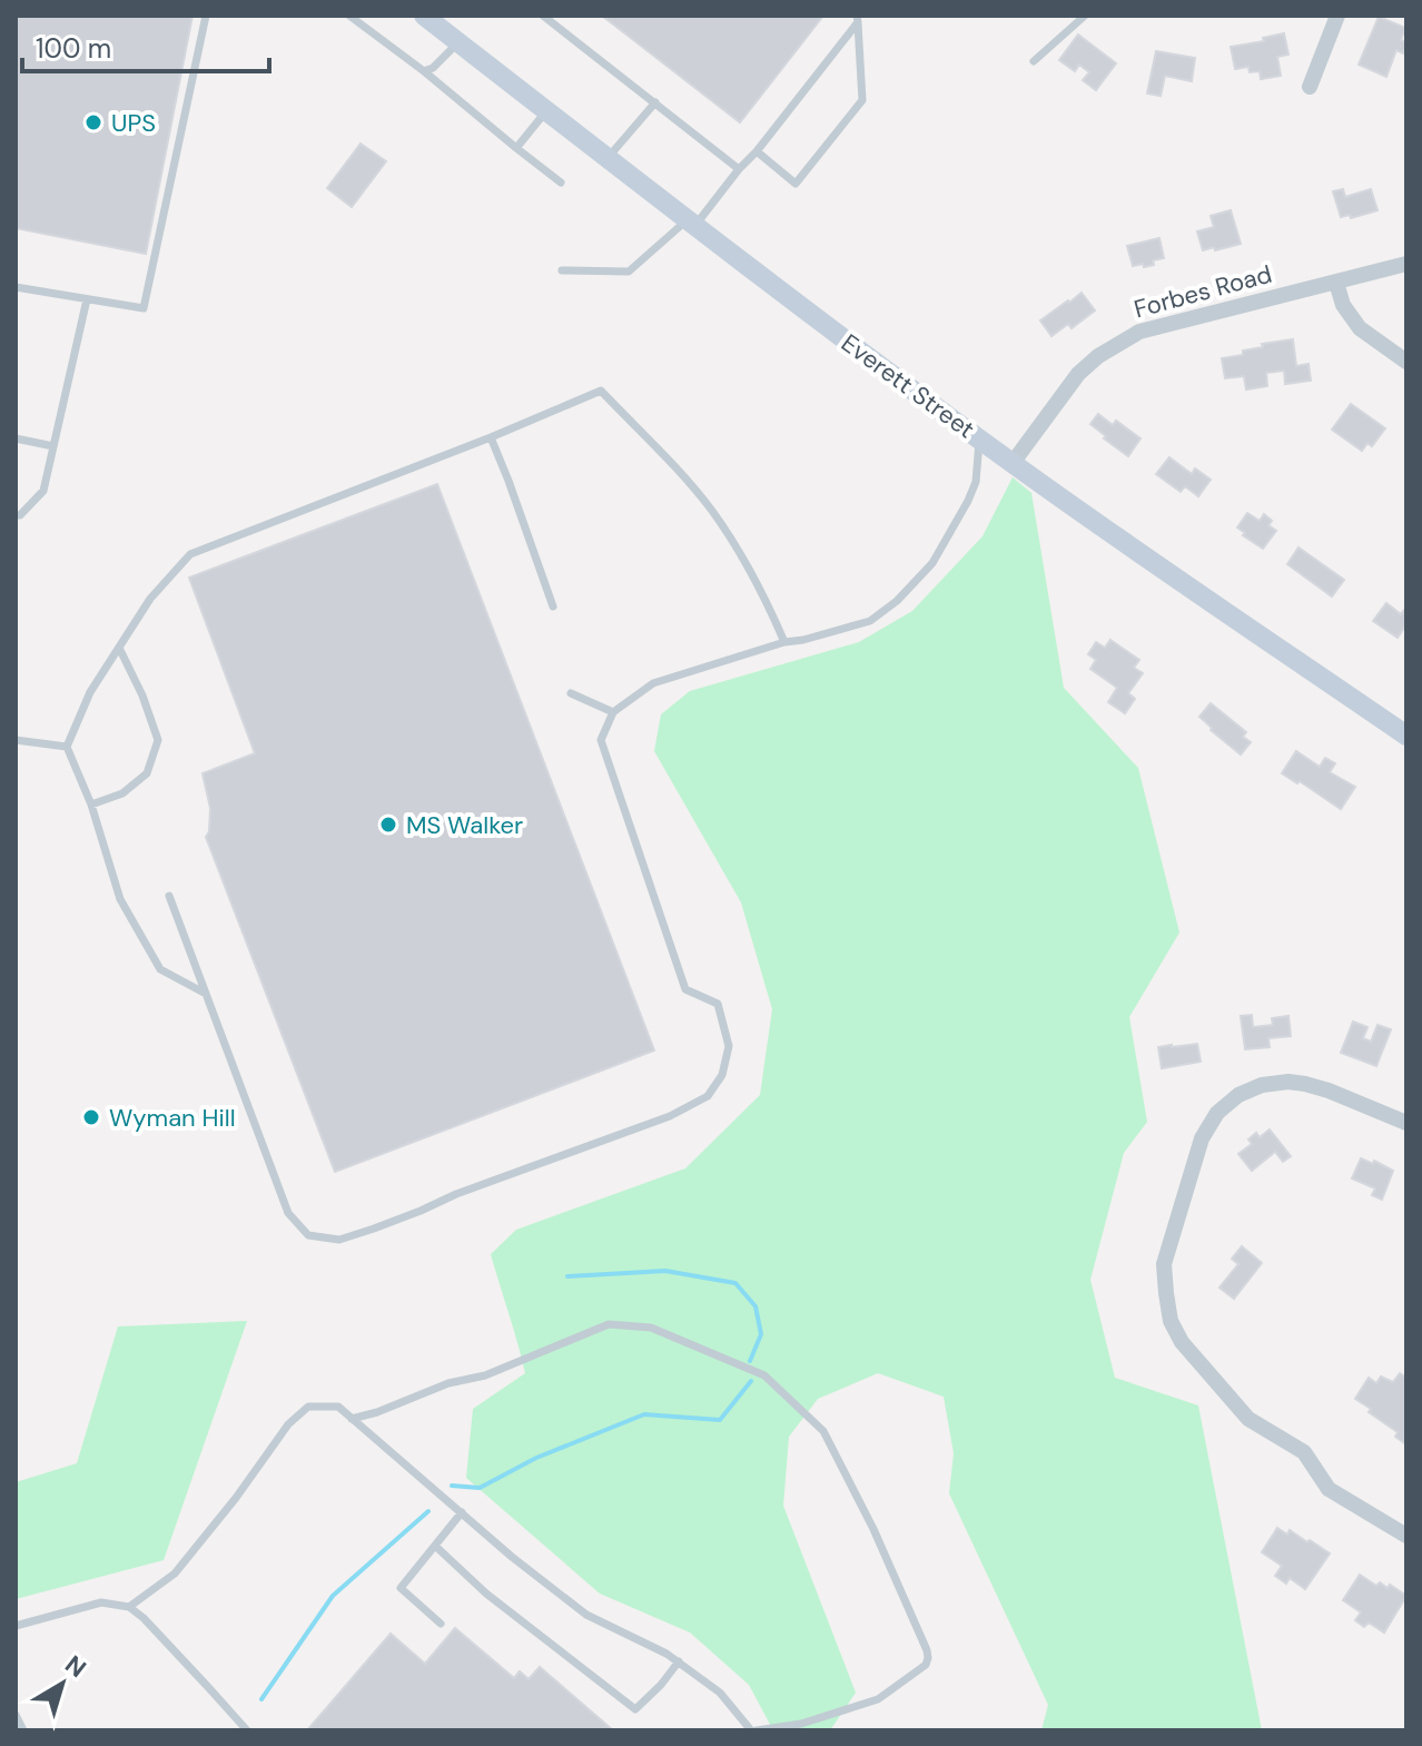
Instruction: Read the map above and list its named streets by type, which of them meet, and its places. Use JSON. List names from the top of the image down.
{
  "streets": {
    "street": ["Forbes Road", "Everett Street"]
  },
  "crossings": [
    ["Forbes Road", "Everett Street"]
  ],
  "places": ["UPS", "MS Walker", "Wyman Hill"],
  "scale_bar": "100 m",
  "north": "top right"
}
